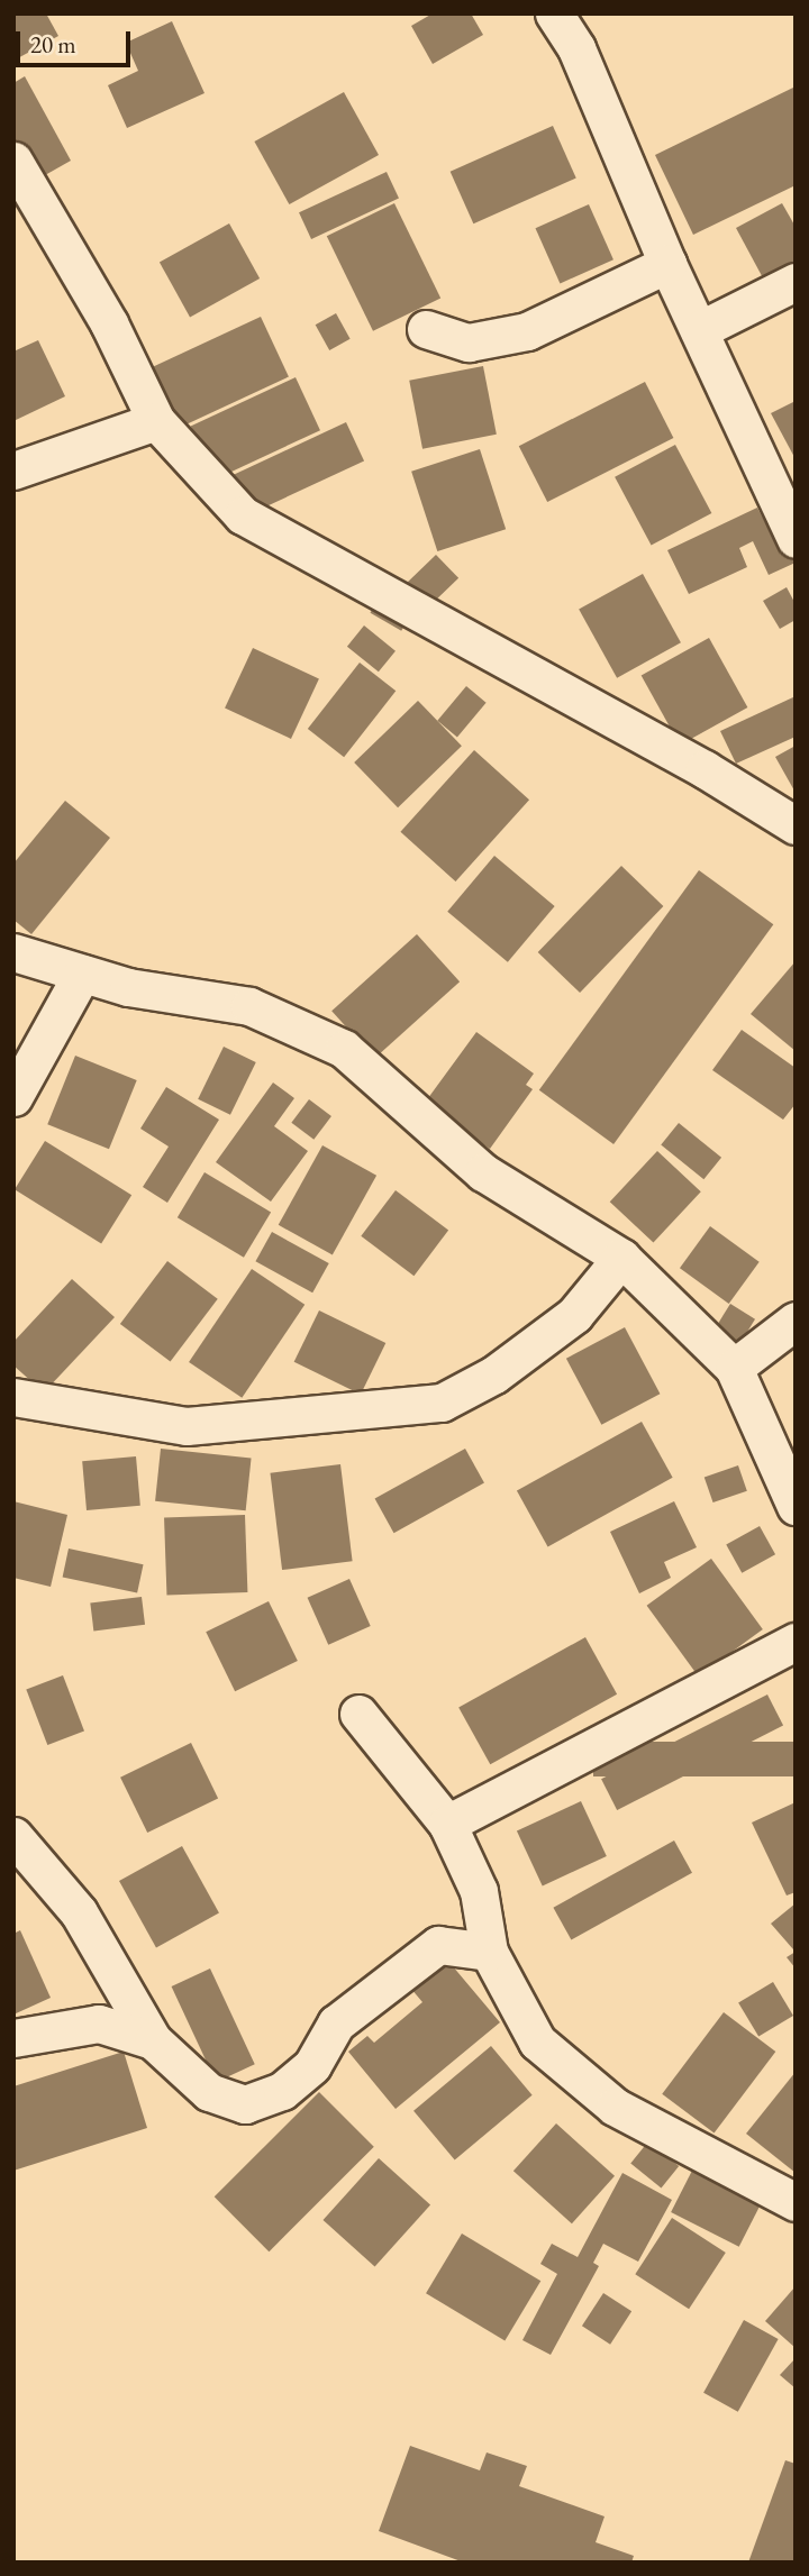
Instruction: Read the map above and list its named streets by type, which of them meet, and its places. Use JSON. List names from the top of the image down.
{
  "scale_bar": "20 m"
}
